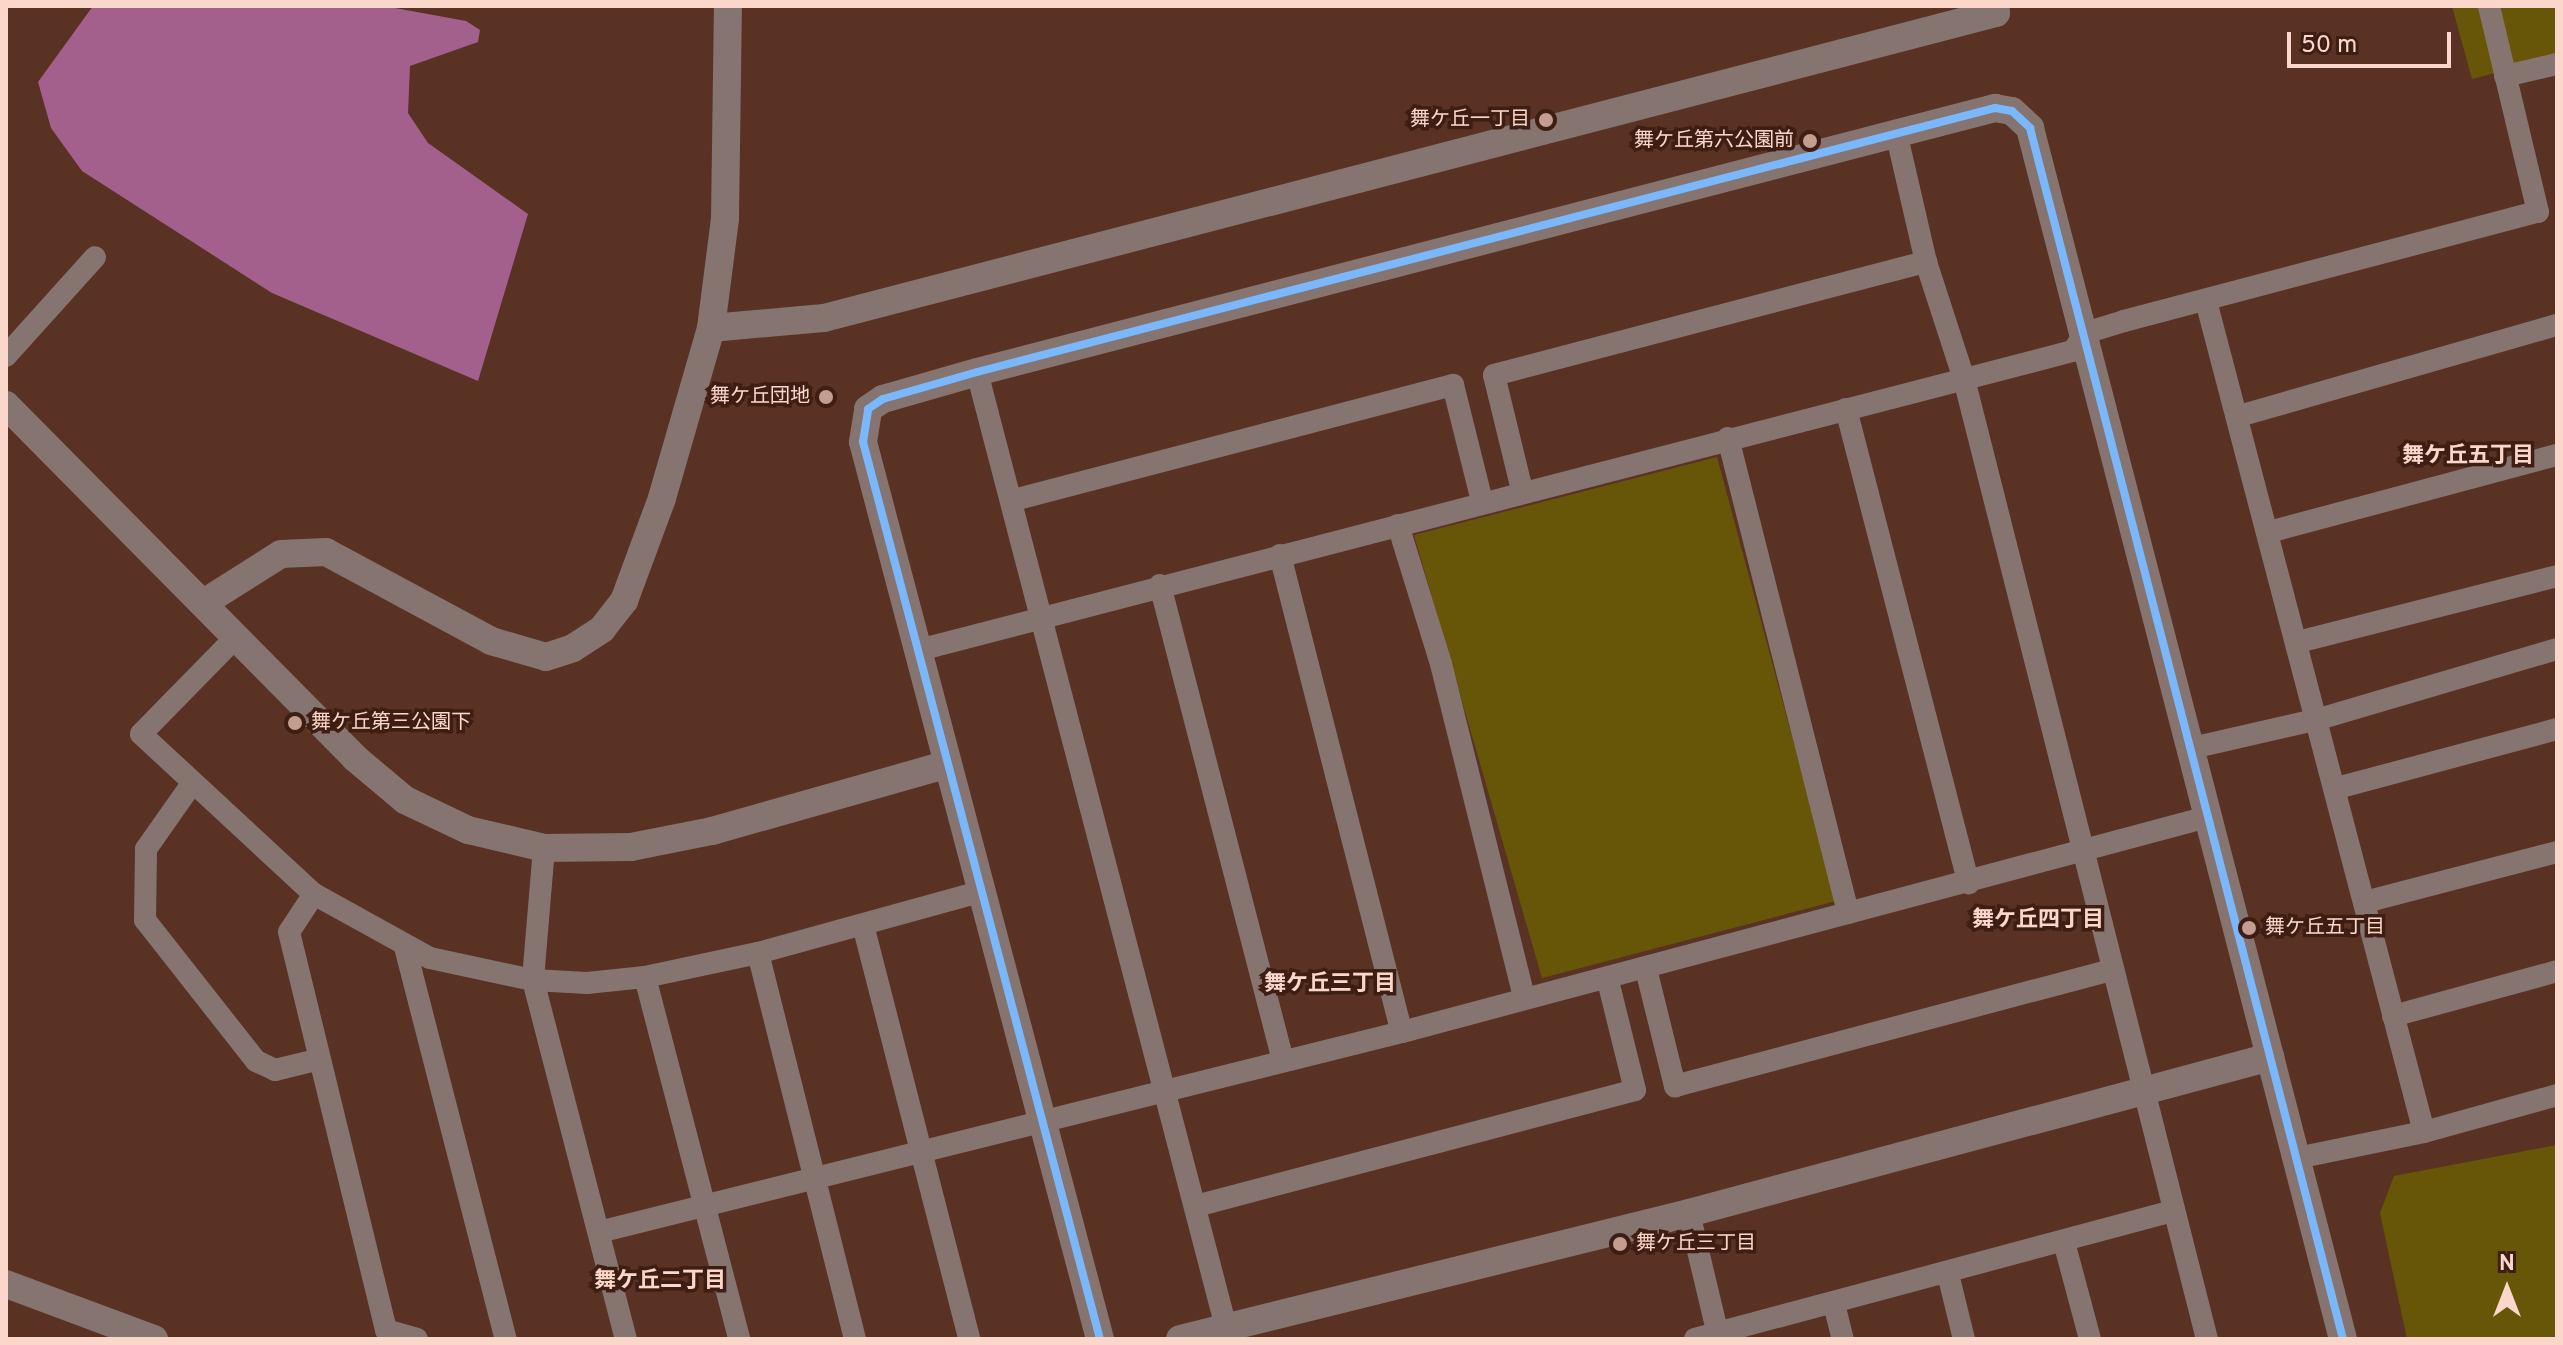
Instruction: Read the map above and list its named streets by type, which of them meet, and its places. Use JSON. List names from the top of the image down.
{
  "districts": [
    "舞ケ丘五丁目",
    "舞ケ丘四丁目",
    "舞ケ丘三丁目",
    "舞ケ丘二丁目"
  ],
  "places": [
    "舞ケ丘一丁目",
    "舞ケ丘第六公園前",
    "舞ケ丘団地",
    "舞ケ丘第三公園下",
    "舞ケ丘五丁目",
    "舞ケ丘三丁目"
  ],
  "scale_bar": "50 m",
  "north": "top"
}
